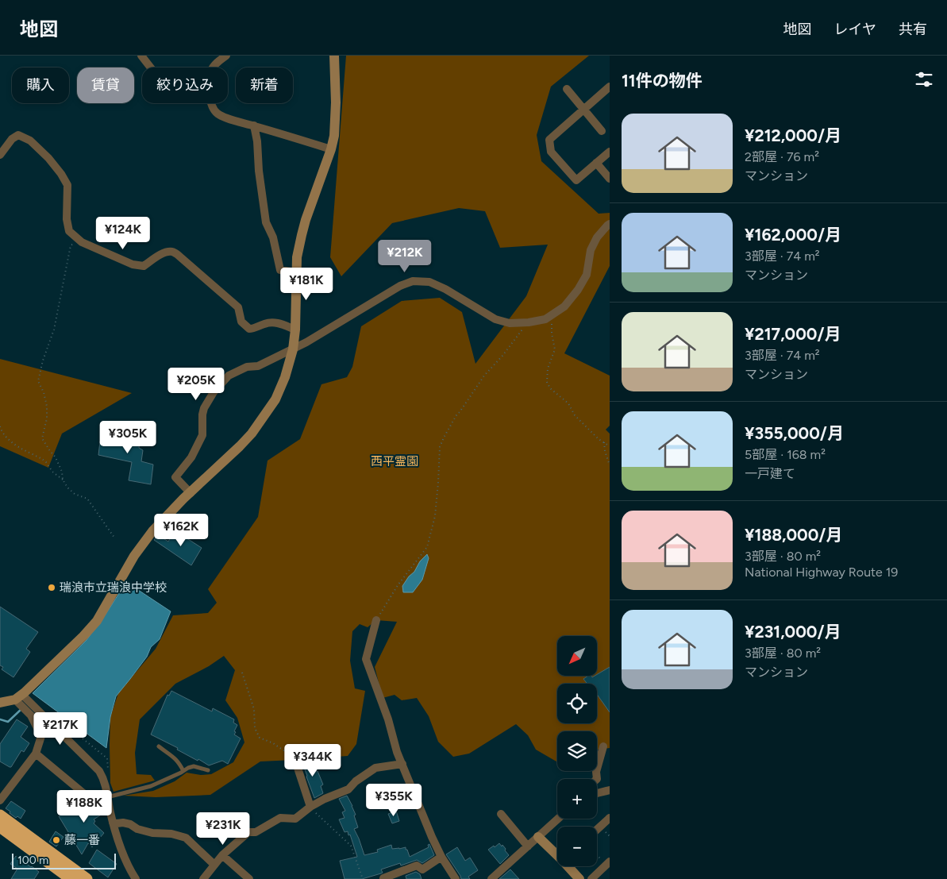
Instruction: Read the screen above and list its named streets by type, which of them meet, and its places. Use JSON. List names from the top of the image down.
{
  "parks": ["西平霊園"],
  "places": ["瑞浪市立瑞浪中学校", "藤一番"],
  "scale_bar": "100 m",
  "north": "bottom left",
  "page": {
    "header": "地図",
    "nav": ["地図", "レイヤ", "共有"],
    "heading": "11件の物件",
    "chip": [
      "購入",
      "賃貸",
      "絞り込み",
      "新着"
    ],
    "list": [
      {
        "name": "¥212,000/月",
        "note": "2部屋 · 76 m² · マンション"
      },
      {
        "name": "¥162,000/月",
        "note": "3部屋 · 74 m² · マンション"
      },
      {
        "name": "¥217,000/月",
        "note": "3部屋 · 74 m² · マンション"
      },
      {
        "name": "¥355,000/月",
        "note": "5部屋 · 168 m² · 一戸建て"
      },
      {
        "name": "¥188,000/月",
        "note": "3部屋 · 80 m² · National Highway Route 19"
      },
      {
        "name": "¥231,000/月",
        "note": "3部屋 · 80 m² · マンション"
      }
    ],
    "price": [
      "¥124K",
      "¥212K",
      "¥181K",
      "¥205K",
      "¥305K",
      "¥162K",
      "¥217K",
      "¥344K",
      "¥355K",
      "¥188K",
      "¥231K"
    ],
    "map_buttons": ["+", "−"],
    "scale": "100 m"
  }
}
